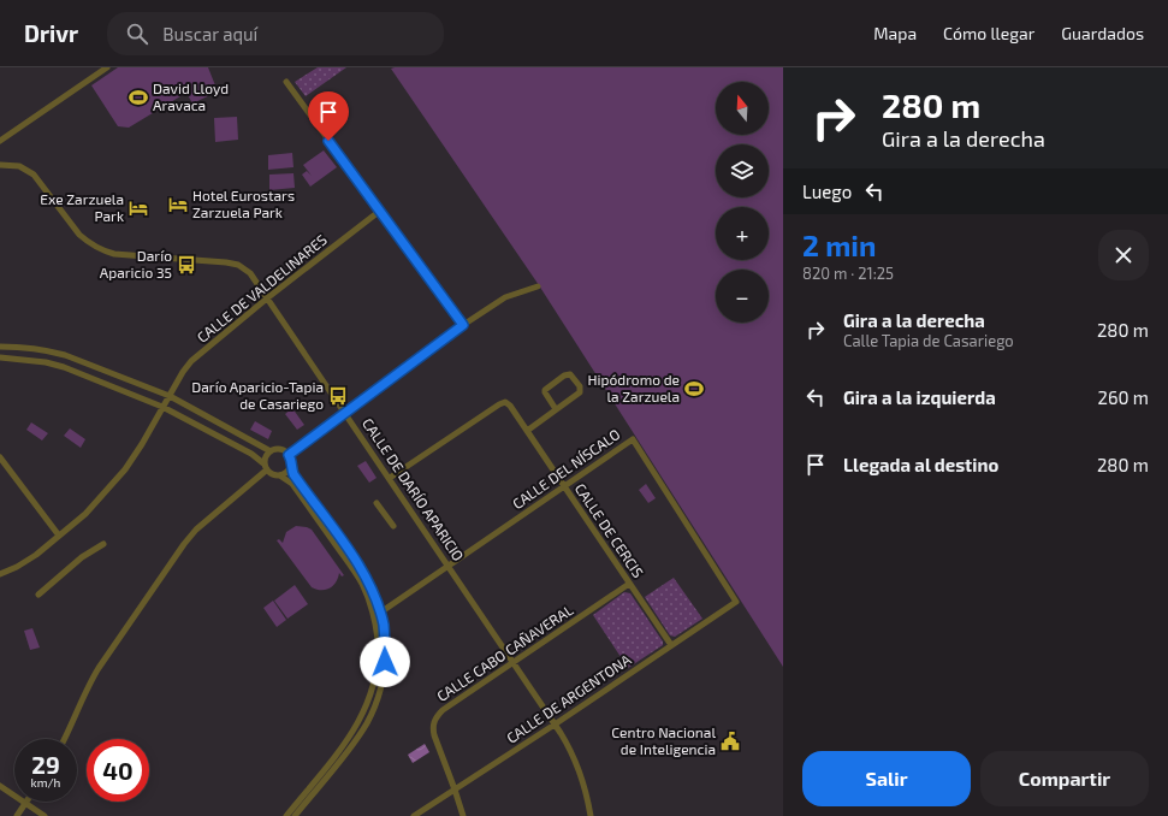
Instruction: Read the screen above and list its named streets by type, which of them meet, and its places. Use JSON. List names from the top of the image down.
{
  "streets": {
    "street": [
      "CALLE DE VALDELINARES",
      "CALLE DEL NÍSCALO",
      "CALLE DE DARÍO APARICIO",
      "CALLE DE CERCIS",
      "CALLE CABO CAÑAVERAL",
      "CALLE DE ARGENTONA"
    ]
  },
  "crossings": [
    ["CALLE DE VALDELINARES", "CALLE DE DARÍO APARICIO"],
    ["CALLE DEL NÍSCALO", "CALLE DE DARÍO APARICIO"],
    ["CALLE DEL NÍSCALO", "CALLE DE CERCIS"],
    ["CALLE DEL NÍSCALO", "CALLE DE ARGENTONA"],
    ["CALLE DE DARÍO APARICIO", "CALLE DE CERCIS"],
    ["CALLE DE DARÍO APARICIO", "CALLE CABO CAÑAVERAL"],
    ["CALLE DE DARÍO APARICIO", "CALLE DE ARGENTONA"],
    ["CALLE DE CERCIS", "CALLE CABO CAÑAVERAL"],
    ["CALLE DE CERCIS", "CALLE DE ARGENTONA"],
    ["CALLE CABO CAÑAVERAL", "CALLE DE ARGENTONA"]
  ],
  "places": {
    "sports": ["David Lloyd Aravaca", "Hipódromo de la Zarzuela"],
    "hotel": ["Hotel Eurostars Zarzuela Park", "Exe Zarzuela Park"],
    "bus stop": ["Darío Aparicio 35", "Darío Aparicio-Tapia de Casariego"],
    "public building": ["Centro Nacional de Inteligencia"]
  },
  "north": "top",
  "page": {
    "header": "Drivr",
    "search": "Buscar aquí",
    "nav": ["Mapa", "Cómo llegar", "Guardados"],
    "turn": ["280 m", "Gira a la derecha"],
    "map_buttons": ["+", "−"],
    "then": "Luego",
    "heading": ["2 min", "820 m · 21:25"],
    "list": [
      {
        "name": "Gira a la derecha",
        "note": "Calle Tapia de Casariego",
        "value": "280 m"
      },
      {
        "name": "Gira a la izquierda",
        "value": "260 m"
      },
      {
        "name": "Llegada al destino",
        "value": "280 m"
      }
    ],
    "speed": "29 km/h",
    "limit": "40",
    "buttons": ["Salir", "Compartir"]
  }
}
